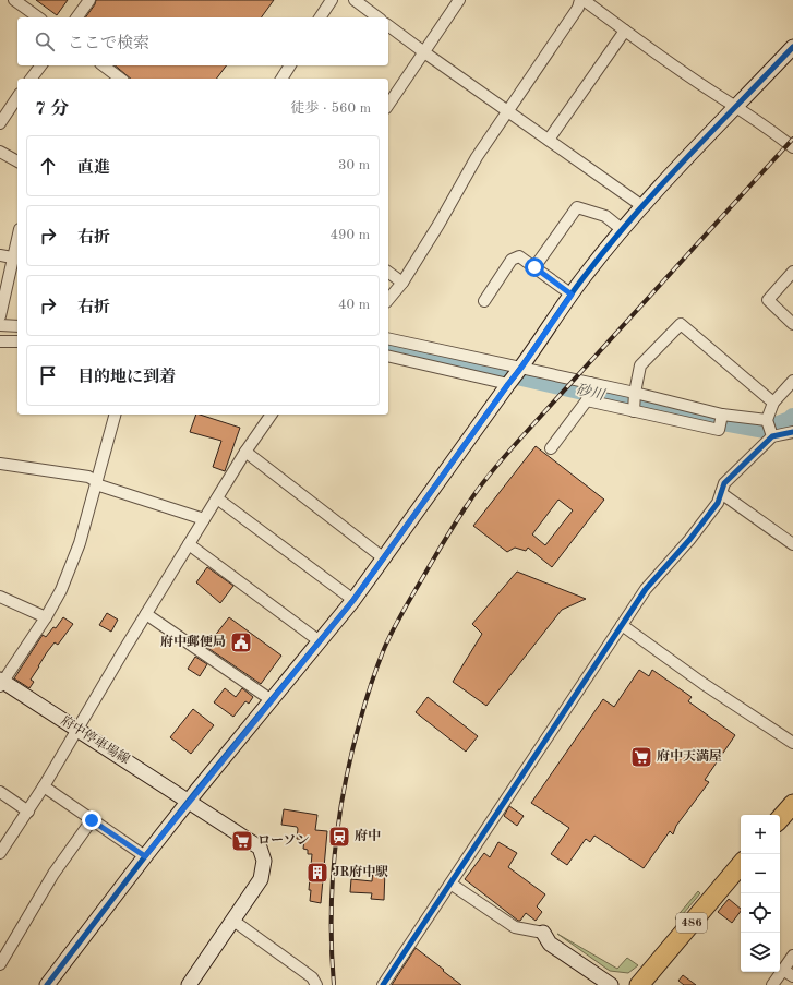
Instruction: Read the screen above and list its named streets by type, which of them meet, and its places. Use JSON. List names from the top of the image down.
{
  "streets": {
    "highway": ["486"],
    "street": ["府中停車場線"]
  },
  "water": ["砂川"],
  "places": {
    "public building": ["府中郵便局"],
    "supermarket": ["府中天満屋", "ローソン"],
    "station": ["府中"],
    "building": ["JR府中駅"]
  },
  "page": {
    "search": "ここで検索",
    "heading": ["7 分", "徒歩 · 560 m"],
    "list": [
      ["直進", "30 m"],
      ["右折", "490 m"],
      ["右折", "40 m"],
      "目的地に到着"
    ],
    "map_buttons": ["+", "−"]
  }
}
